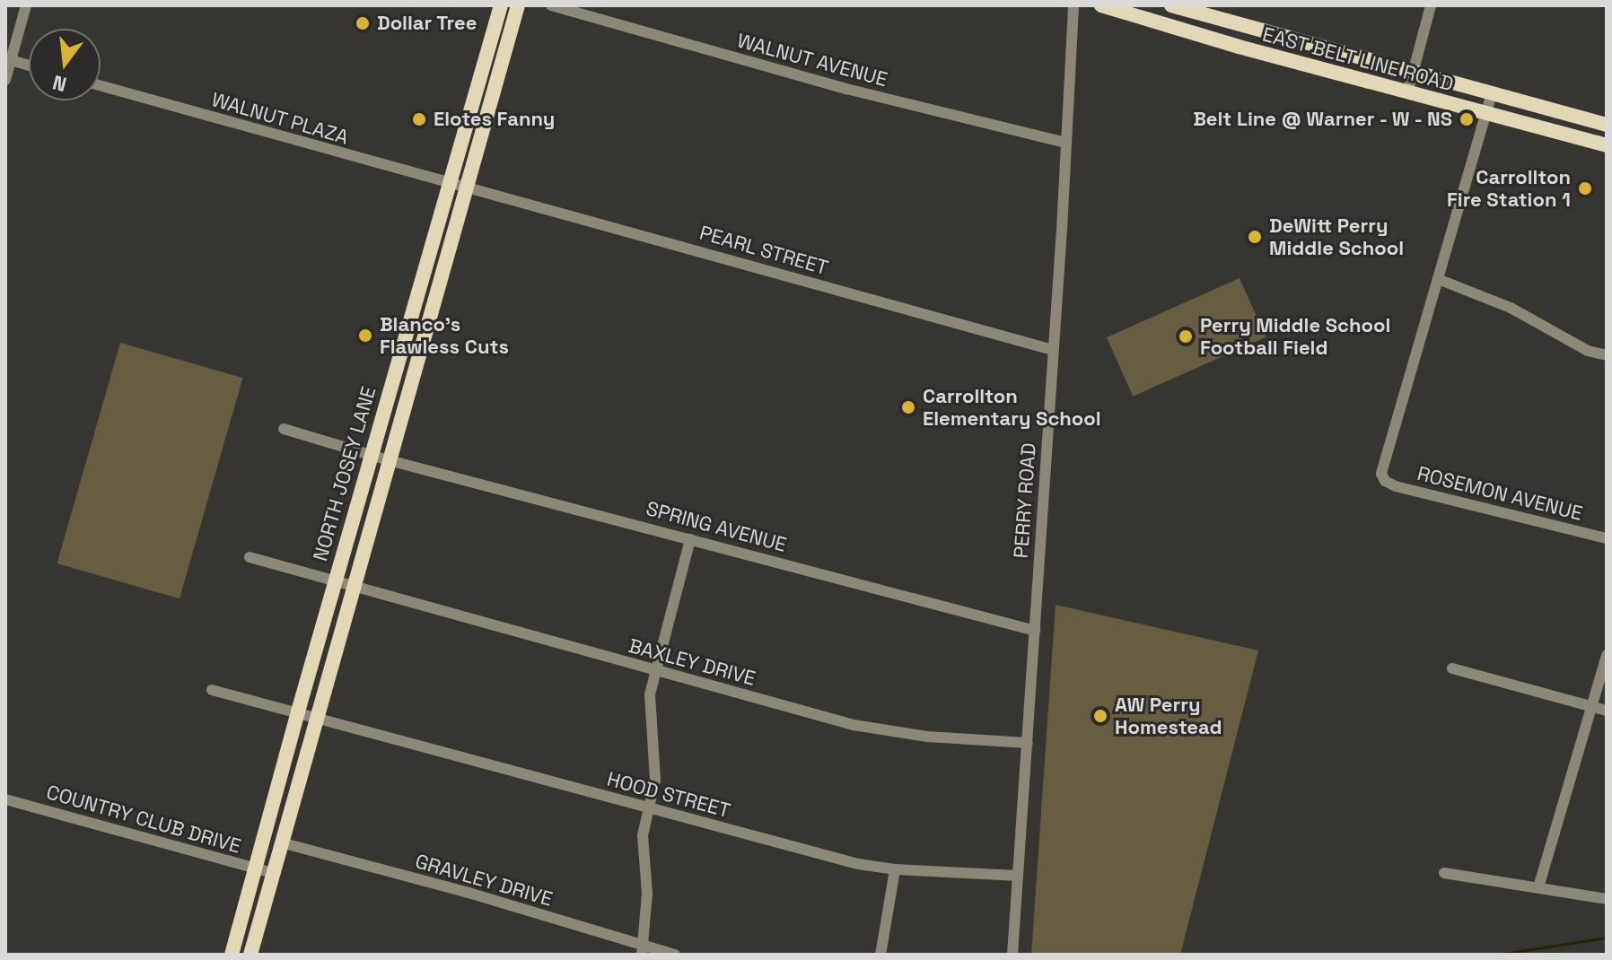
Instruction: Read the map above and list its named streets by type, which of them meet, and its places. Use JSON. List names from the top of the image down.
{
  "streets": {
    "main road": ["EAST BELT LINE ROAD", "NORTH JOSEY LANE"],
    "street": [
      "WALNUT AVENUE",
      "WALNUT PLAZA",
      "PEARL STREET",
      "ROSEMON AVENUE",
      "PERRY ROAD",
      "SPRING AVENUE",
      "BAXLEY DRIVE",
      "HOOD STREET",
      "COUNTRY CLUB DRIVE",
      "GRAVLEY DRIVE"
    ]
  },
  "crossings": [
    ["WALNUT AVENUE", "PERRY ROAD"],
    ["WALNUT PLAZA", "PEARL STREET"],
    ["WALNUT PLAZA", "NORTH JOSEY LANE"],
    ["PEARL STREET", "NORTH JOSEY LANE"],
    ["PEARL STREET", "PERRY ROAD"],
    ["NORTH JOSEY LANE", "SPRING AVENUE"],
    ["NORTH JOSEY LANE", "BAXLEY DRIVE"],
    ["NORTH JOSEY LANE", "HOOD STREET"],
    ["NORTH JOSEY LANE", "COUNTRY CLUB DRIVE"],
    ["NORTH JOSEY LANE", "GRAVLEY DRIVE"],
    ["PERRY ROAD", "SPRING AVENUE"],
    ["PERRY ROAD", "BAXLEY DRIVE"],
    ["PERRY ROAD", "HOOD STREET"]
  ],
  "places": [
    "Dollar Tree",
    "Elotes Fanny",
    "Belt Line @ Warner - W - NS",
    "Carrollton Fire Station 1",
    "DeWitt Perry Middle School",
    "Blanco's Flawless Cuts",
    "Perry Middle School Football Field",
    "Carrollton Elementary School",
    "AW Perry Homestead"
  ],
  "north": "bottom"
}
